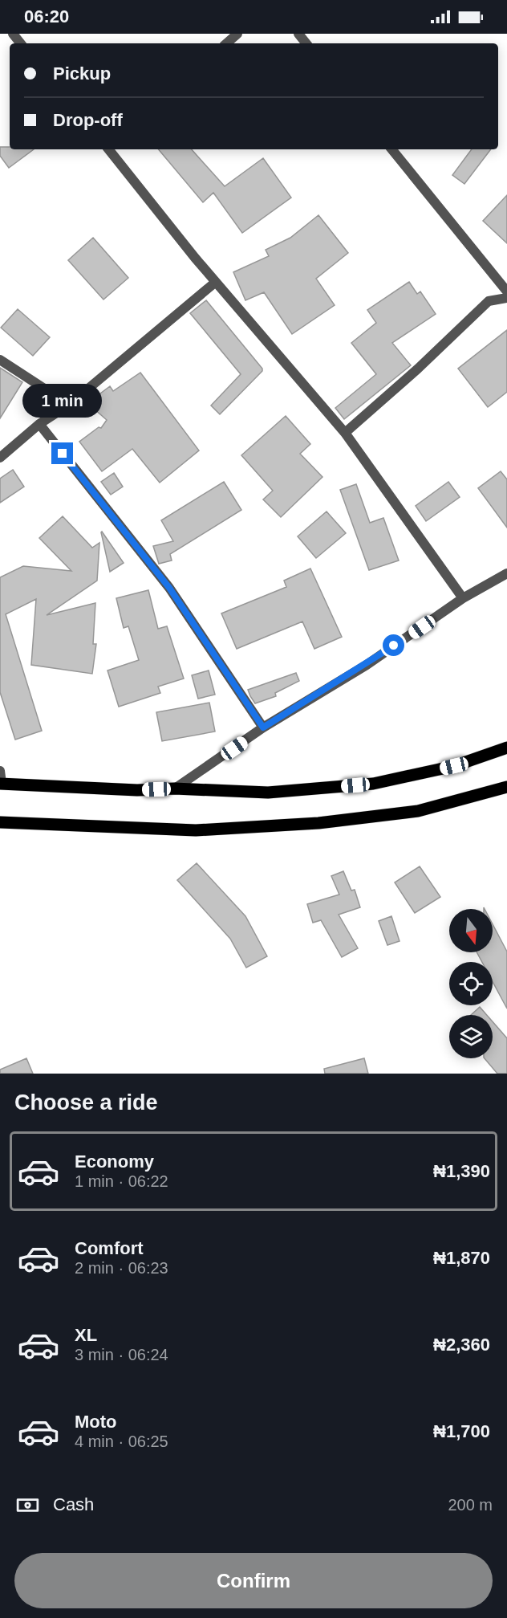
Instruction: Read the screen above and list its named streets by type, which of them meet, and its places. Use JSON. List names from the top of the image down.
{
  "north": "bottom",
  "page": {
    "status": "06:20",
    "banner": ["Pickup", "Drop-off"],
    "bubble": "1 min",
    "heading": "Choose a ride",
    "list": [
      {
        "name": "Economy",
        "note": "1 min · 06:22",
        "value": "₦1,390"
      },
      {
        "name": "Comfort",
        "note": "2 min · 06:23",
        "value": "₦1,870"
      },
      {
        "name": "XL",
        "note": "3 min · 06:24",
        "value": "₦2,360"
      },
      {
        "name": "Moto",
        "note": "4 min · 06:25",
        "value": "₦1,700"
      }
    ],
    "pay": ["Cash", "200 m"],
    "buttons": "Confirm"
  }
}
